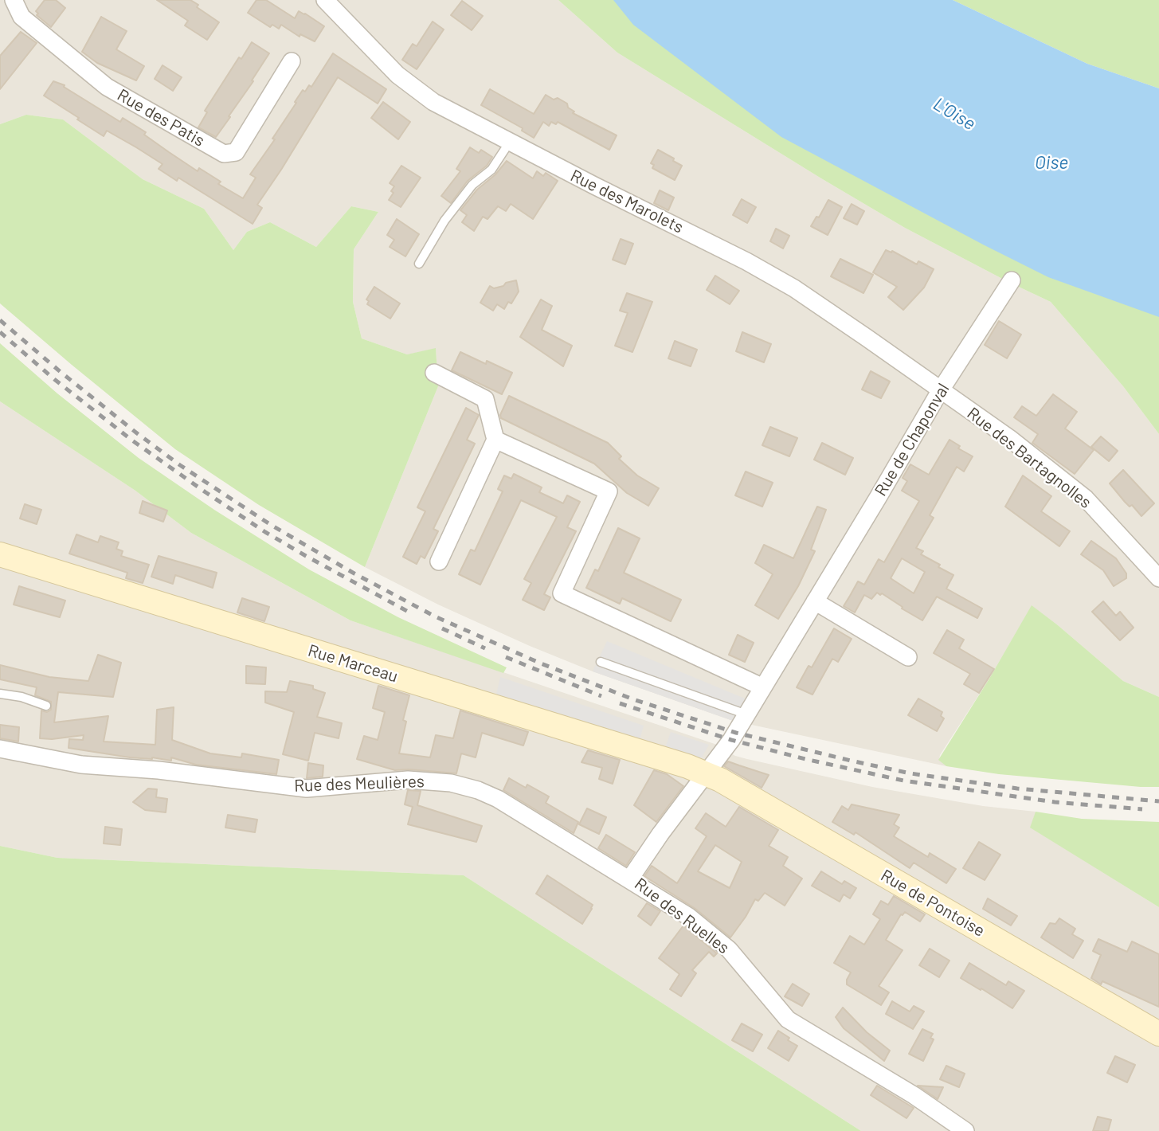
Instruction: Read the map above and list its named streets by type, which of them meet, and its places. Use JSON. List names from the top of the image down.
{
  "streets": {
    "main road": ["Rue Marceau", "Rue de Pontoise"],
    "street": [
      "Rue des Patis",
      "Rue des Marolets",
      "Rue de Chaponval",
      "Rue des Bartagnolles",
      "Rue des Meulières",
      "Rue des Ruelles"
    ]
  },
  "crossings": [
    ["Rue des Marolets", "Rue de Chaponval"],
    ["Rue des Marolets", "Rue des Bartagnolles"],
    ["Rue de Chaponval", "Rue des Bartagnolles"],
    ["Rue de Chaponval", "Rue Marceau"],
    ["Rue de Chaponval", "Rue de Pontoise"],
    ["Rue de Chaponval", "Rue des Ruelles"],
    ["Rue Marceau", "Rue de Pontoise"],
    ["Rue Marceau", "Rue des Ruelles"],
    ["Rue des Meulières", "Rue des Ruelles"],
    ["Rue de Pontoise", "Rue des Ruelles"]
  ],
  "water": ["L'Oise", "Oise"]
}
